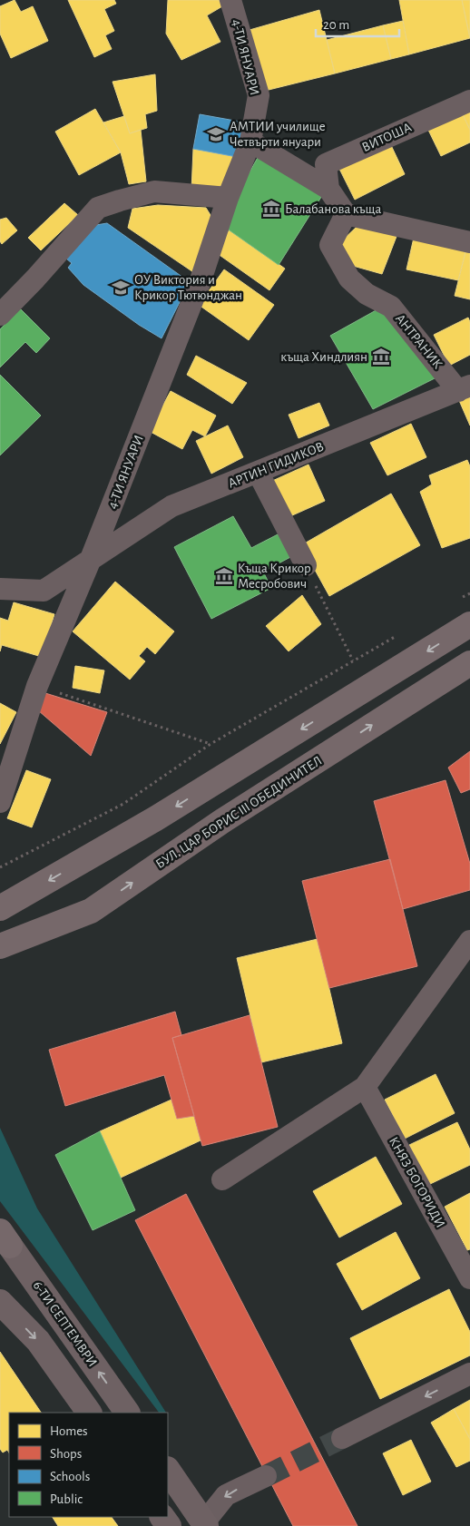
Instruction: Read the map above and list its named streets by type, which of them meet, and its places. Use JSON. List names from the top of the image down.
{
  "streets": {
    "main road": ["БУЛ. ЦАР БОРИС III ОБЕДИНИТЕЛ", "6-ТИ СЕПТЕМВРИ"],
    "street": [
      "4-ТИ ЯНУАРИ",
      "ВИТОША",
      "АНТРАНИК",
      "АРТИН ГИДИКОВ",
      "КНЯЗ БОГОРИДИ"
    ]
  },
  "crossings": [
    ["4-ТИ ЯНУАРИ", "АРТИН ГИДИКОВ"],
    ["АНТРАНИК", "АРТИН ГИДИКОВ"]
  ],
  "places": {
    "school or university": ["АМТИИ училище Четвърти януари", "ОУ Виктория и Крикор Тютюнджан"],
    "museum": ["Балабанова къща", "къща Хиндлиян", "Kъща Крикор Месробович"]
  },
  "legend": [
    "Homes",
    "Shops",
    "Schools",
    "Public"
  ],
  "scale_bar": "20 m"
}
